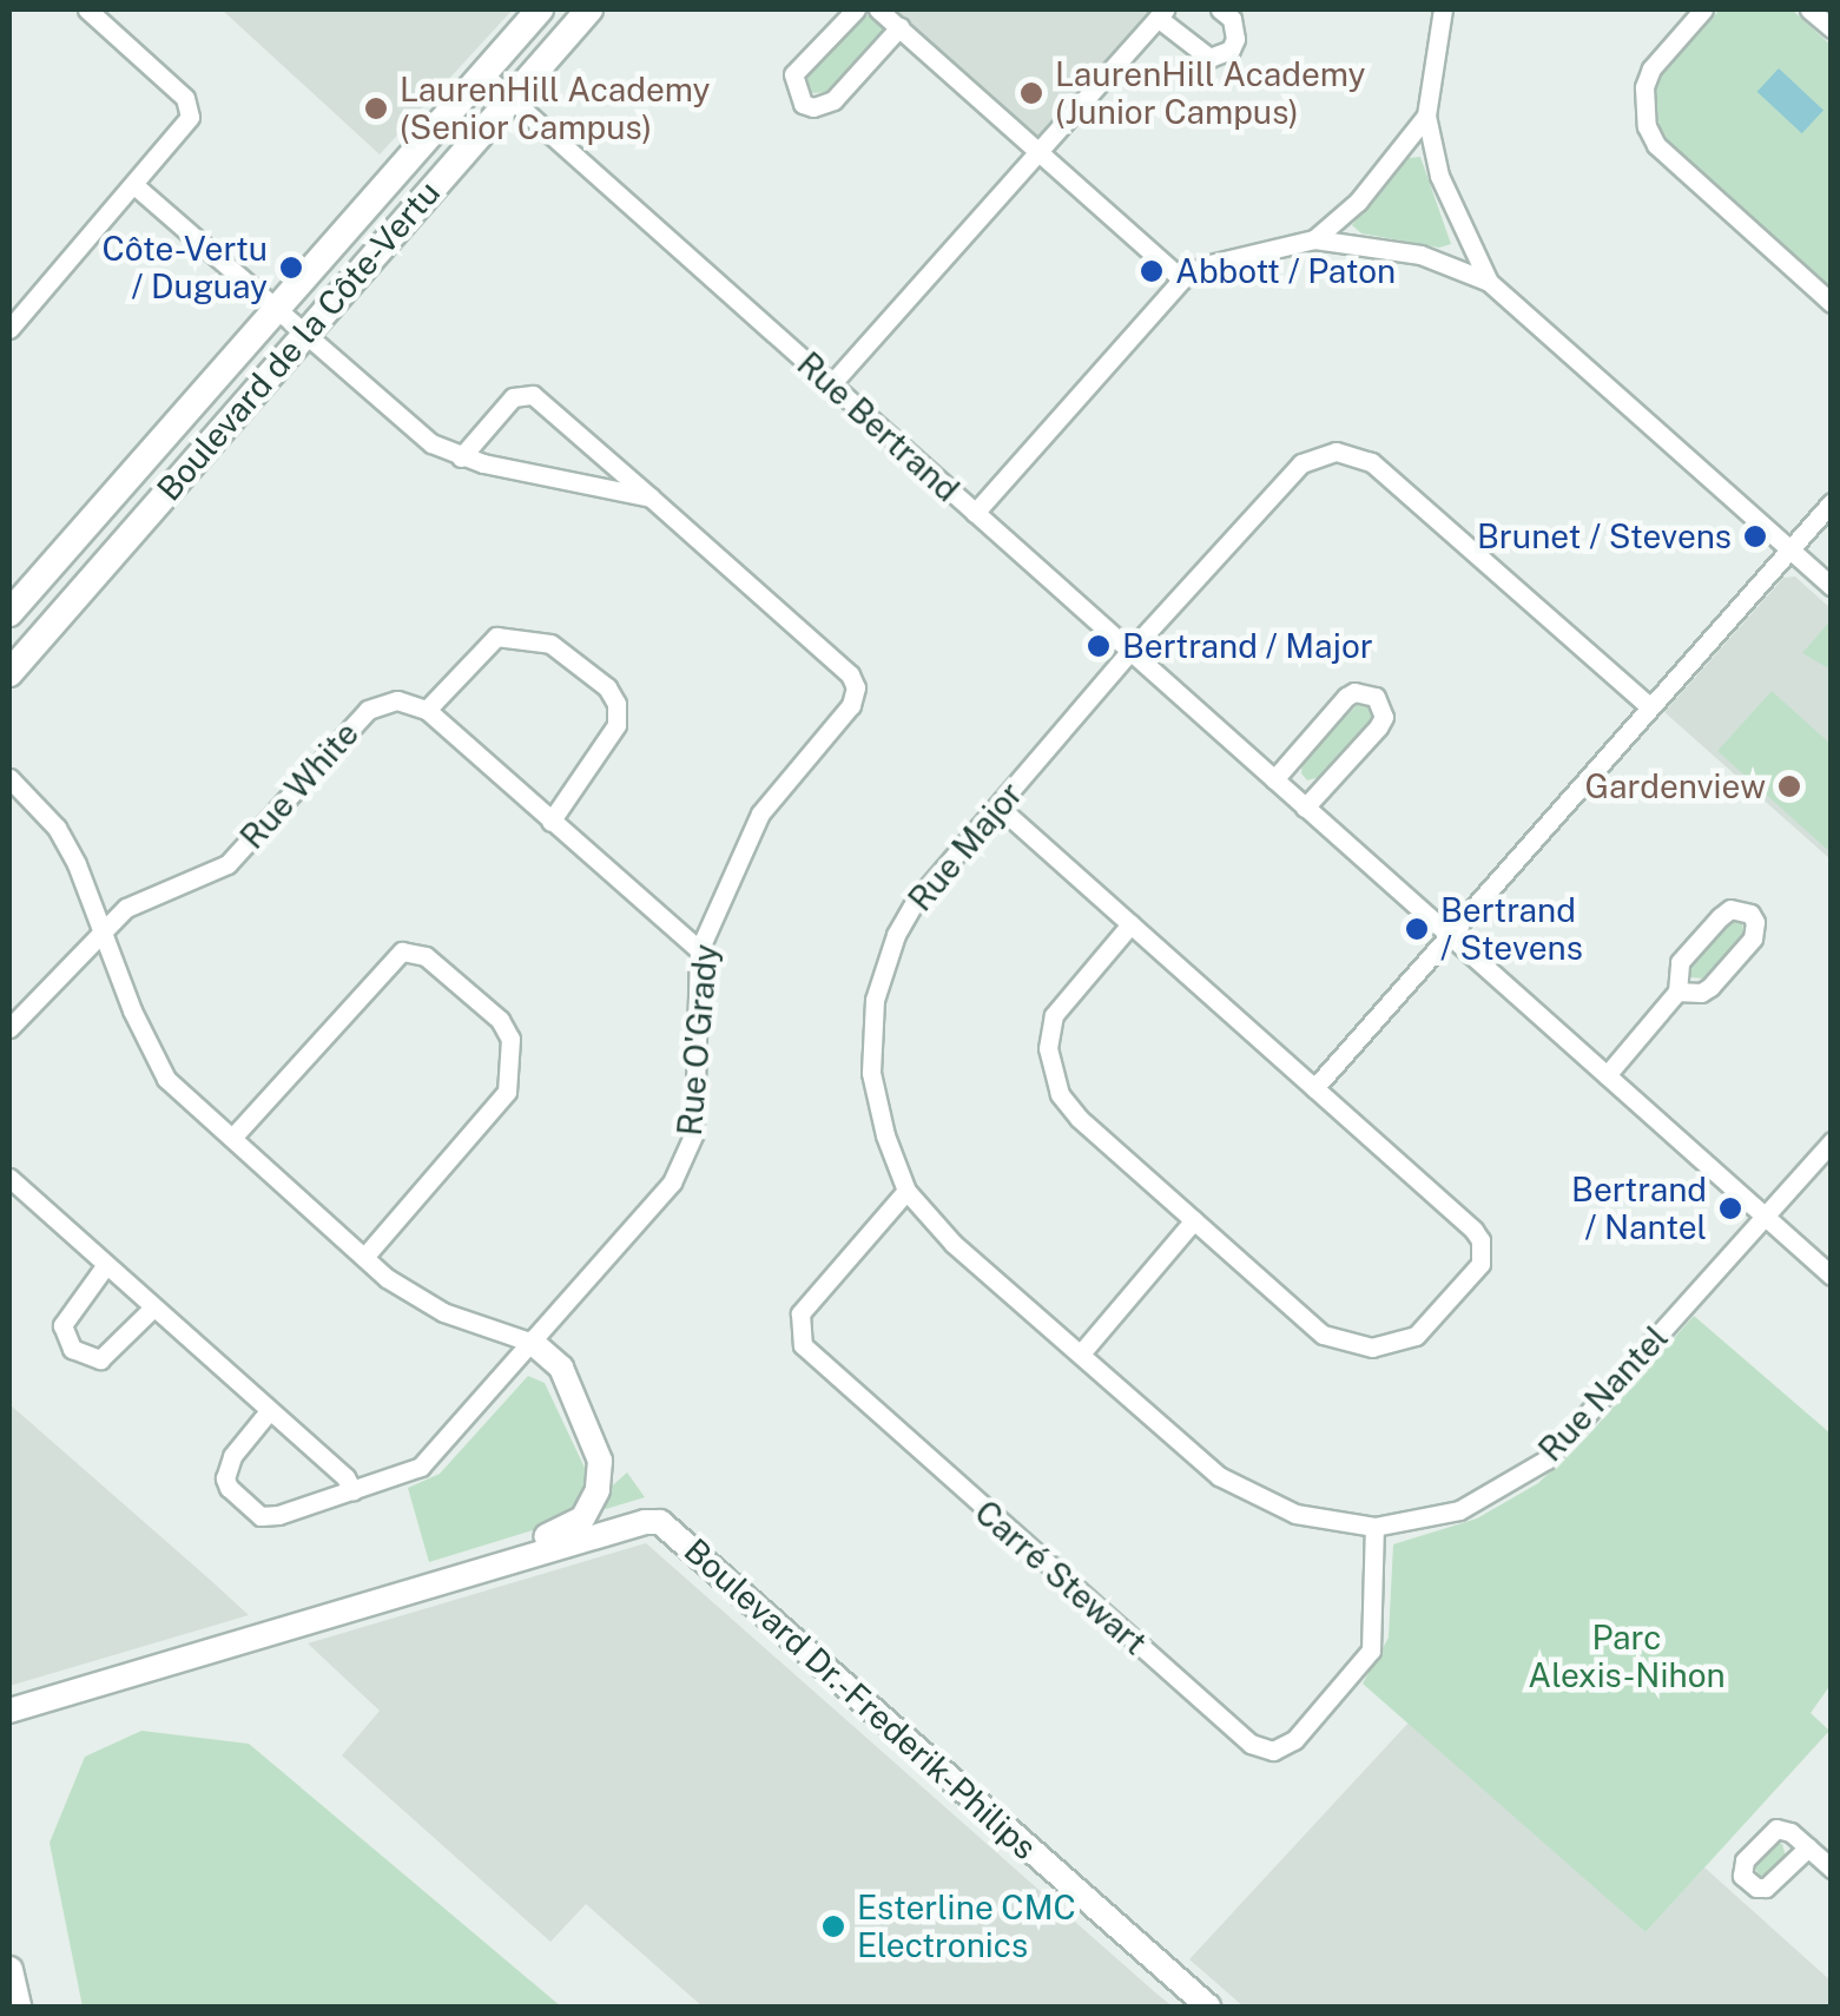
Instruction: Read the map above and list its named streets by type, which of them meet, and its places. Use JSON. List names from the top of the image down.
{
  "streets": {
    "main road": ["Boulevard de la Côte-Vertu"],
    "street": [
      "Rue Bertrand",
      "Rue White",
      "Rue Major",
      "Rue O'Grady",
      "Rue Nantel",
      "Carré Stewart",
      "Boulevard Dr.-Frederik-Philips"
    ]
  },
  "crossings": [
    ["Boulevard de la Côte-Vertu", "Rue Bertrand"],
    ["Rue Bertrand", "Rue Major"],
    ["Rue Bertrand", "Rue Nantel"],
    ["Rue Major", "Rue Nantel"],
    ["Rue Major", "Carré Stewart"],
    ["Rue O'Grady", "Boulevard Dr.-Frederik-Philips"],
    ["Rue Nantel", "Carré Stewart"]
  ],
  "parks": ["Parc Alexis-Nihon"],
  "places": [
    "LaurenHill Academy (Junior Campus)",
    "LaurenHill Academy (Senior Campus)",
    "Côte-Vertu / Duguay",
    "Abbott / Paton",
    "Brunet / Stevens",
    "Bertrand / Major",
    "Gardenview",
    "Bertrand / Stevens",
    "Bertrand / Nantel",
    "Esterline CMC Electronics"
  ]
}
